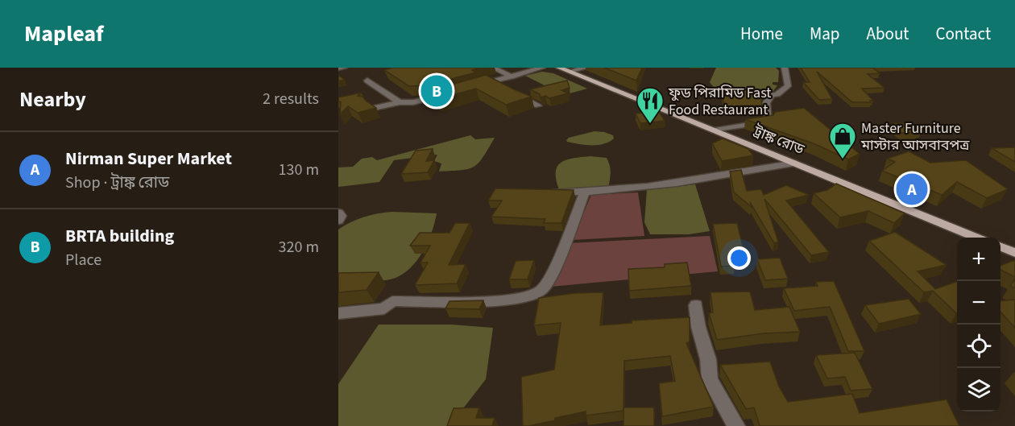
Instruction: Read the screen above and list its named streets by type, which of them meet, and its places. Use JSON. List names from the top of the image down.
{
  "streets": {
    "main road": ["ট্রাঙ্ক রোড"]
  },
  "places": {
    "restaurant": ["ফুড পিরামিড Fast Food Restaurant"],
    "shop": ["Master Furniture মাস্টার আসবাবপত্র"]
  },
  "page": {
    "header": "Mapleaf",
    "nav": [
      "Home",
      "Map",
      "About",
      "Contact"
    ],
    "heading": ["Nearby", "2 results"],
    "pins": ["B", "A"],
    "list": [
      {
        "mark": "A",
        "name": "Nirman Super Market",
        "note": "Shop · ট্রাঙ্ক রোড",
        "value": "130 m"
      },
      {
        "mark": "B",
        "name": "BRTA building",
        "note": "Place",
        "value": "320 m"
      }
    ],
    "map_buttons": ["+", "−"]
  }
}
